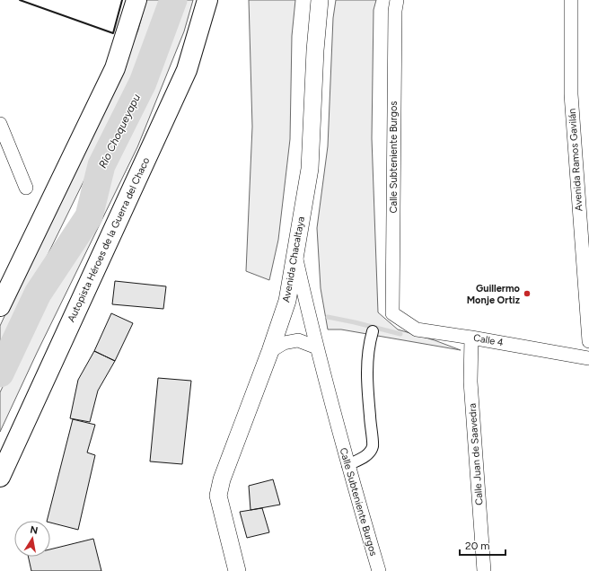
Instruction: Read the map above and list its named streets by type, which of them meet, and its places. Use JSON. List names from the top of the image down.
{
  "streets": {
    "highway": ["Autopista Héroes de la Guerra del Chaco"],
    "street": [
      "Calle Subteniente Burgos",
      "Avenida Ramos Gavilán",
      "Avenida Chacaltaya",
      "Calle 4",
      "Calle Juan de Saavedra"
    ]
  },
  "crossings": [
    ["Calle Subteniente Burgos", "Avenida Chacaltaya"],
    ["Calle Subteniente Burgos", "Calle 4"],
    ["Calle 4", "Calle Juan de Saavedra"]
  ],
  "water": ["Río Choqueyapu"],
  "places": ["Guillermo Monje Ortiz"],
  "scale_bar": "20 m",
  "north": "top"
}
